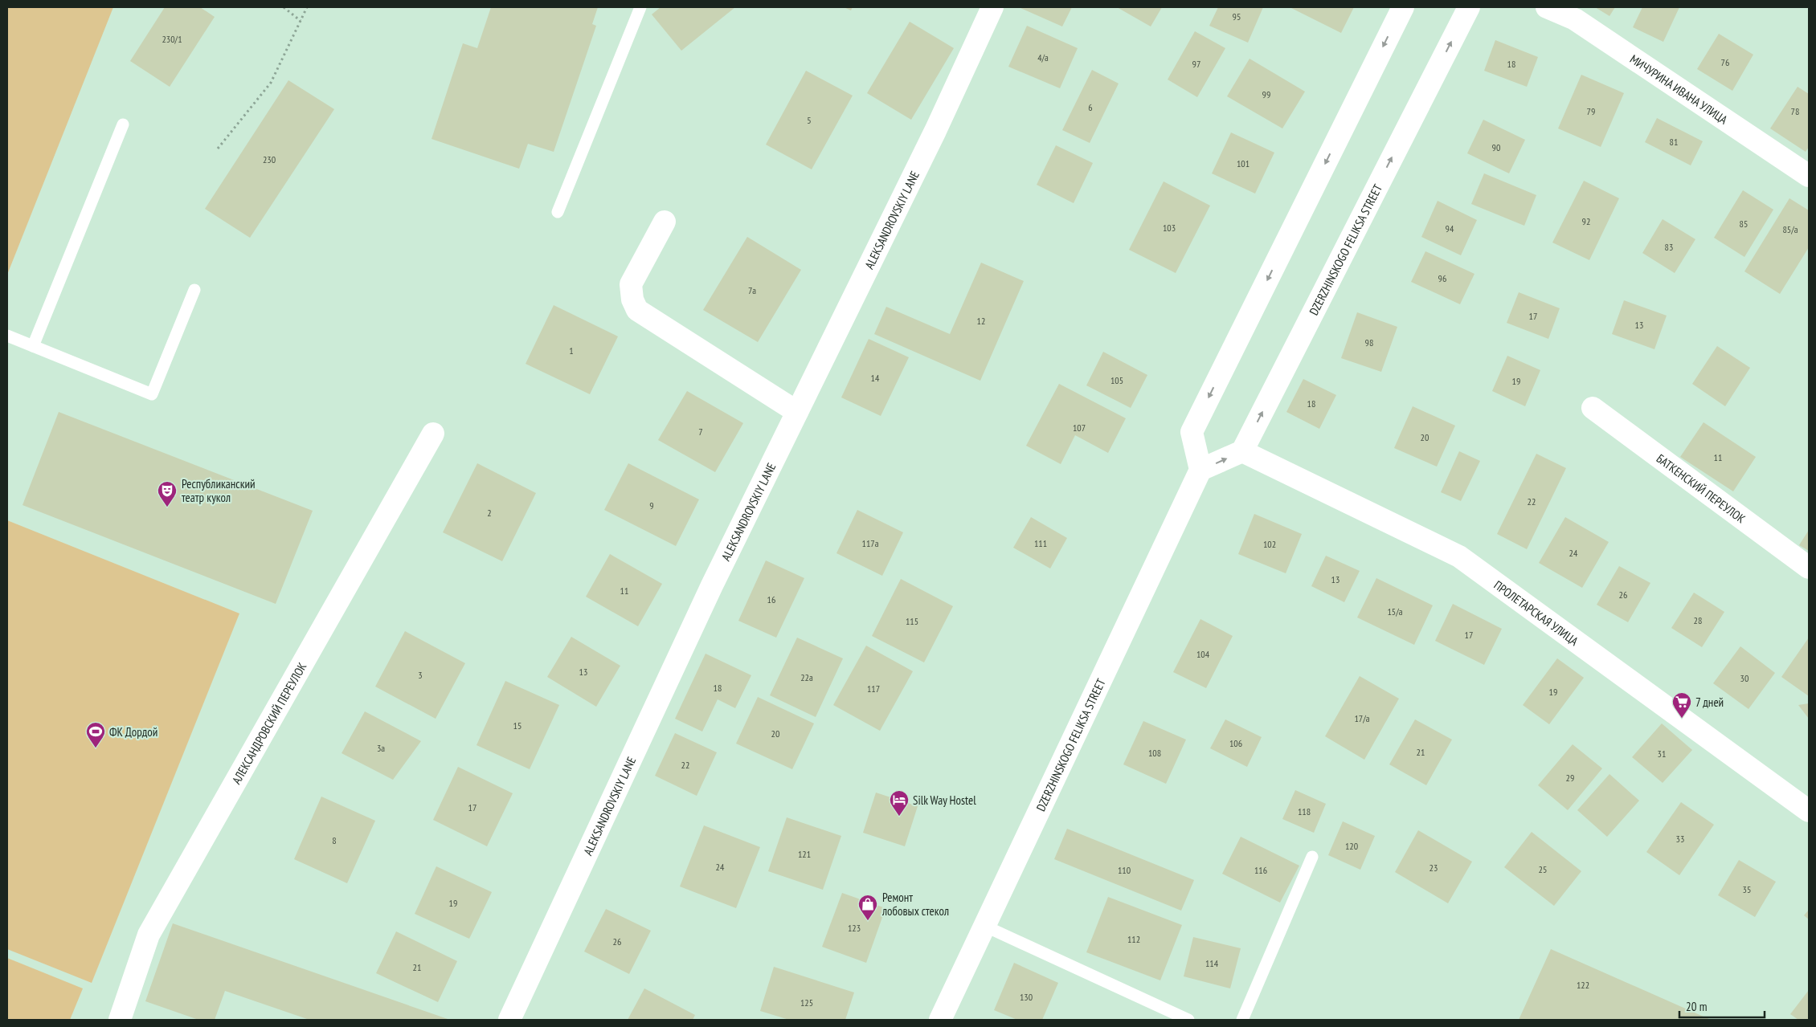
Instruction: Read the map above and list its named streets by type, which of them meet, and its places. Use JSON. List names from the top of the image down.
{
  "streets": {
    "street": [
      "МИЧУРИНА ИВАНА УЛИЦА",
      "ALEKSANDROVSKIY LANE",
      "DZERZHINSKOGO FELIKSA STREET",
      "БАТКЕНСКИЙ ПЕРЕУЛОК",
      "ПРОЛЕТАРСКАЯ УЛИЦА",
      "АЛЕКСАНДРОВСКИЙ ПЕРЕУЛОК"
    ]
  },
  "crossings": [
    ["DZERZHINSKOGO FELIKSA STREET", "ПРОЛЕТАРСКАЯ УЛИЦА"]
  ],
  "places": {
    "theatre": ["Республиканский театр кукол"],
    "supermarket": ["7 дней"],
    "sports": ["ФК Дордой"],
    "hotel": ["Silk Way Hostel"],
    "shop": ["Ремонт лобовых стекол"]
  },
  "house_numbers": [
    "95",
    "230/1",
    "4/а",
    "76",
    "97",
    "18",
    "99",
    "6",
    "79",
    "78",
    "5",
    "81",
    "90",
    "230",
    "101",
    "92",
    "85",
    "103",
    "94",
    "85/а",
    "83",
    "96",
    "7а",
    "17",
    "12",
    "13",
    "98",
    "1",
    "14",
    "105",
    "19",
    "18",
    "107",
    "7",
    "20",
    "11",
    "22",
    "9",
    "2",
    "117а",
    "111",
    "102",
    "24",
    "13",
    "11",
    "26",
    "16",
    "15/а",
    "28",
    "115",
    "17",
    "104",
    "13",
    "3",
    "22а",
    "30",
    "18",
    "117",
    "19",
    "17/а",
    "15",
    "20",
    "106",
    "3а",
    "21",
    "108",
    "31",
    "22",
    "29",
    "17",
    "118",
    "33",
    "8",
    "120",
    "121",
    "24",
    "23",
    "25",
    "110",
    "116",
    "35",
    "19",
    "123",
    "112",
    "26",
    "114",
    "21",
    "122",
    "130",
    "125"
  ],
  "scale_bar": "20 m"
}
